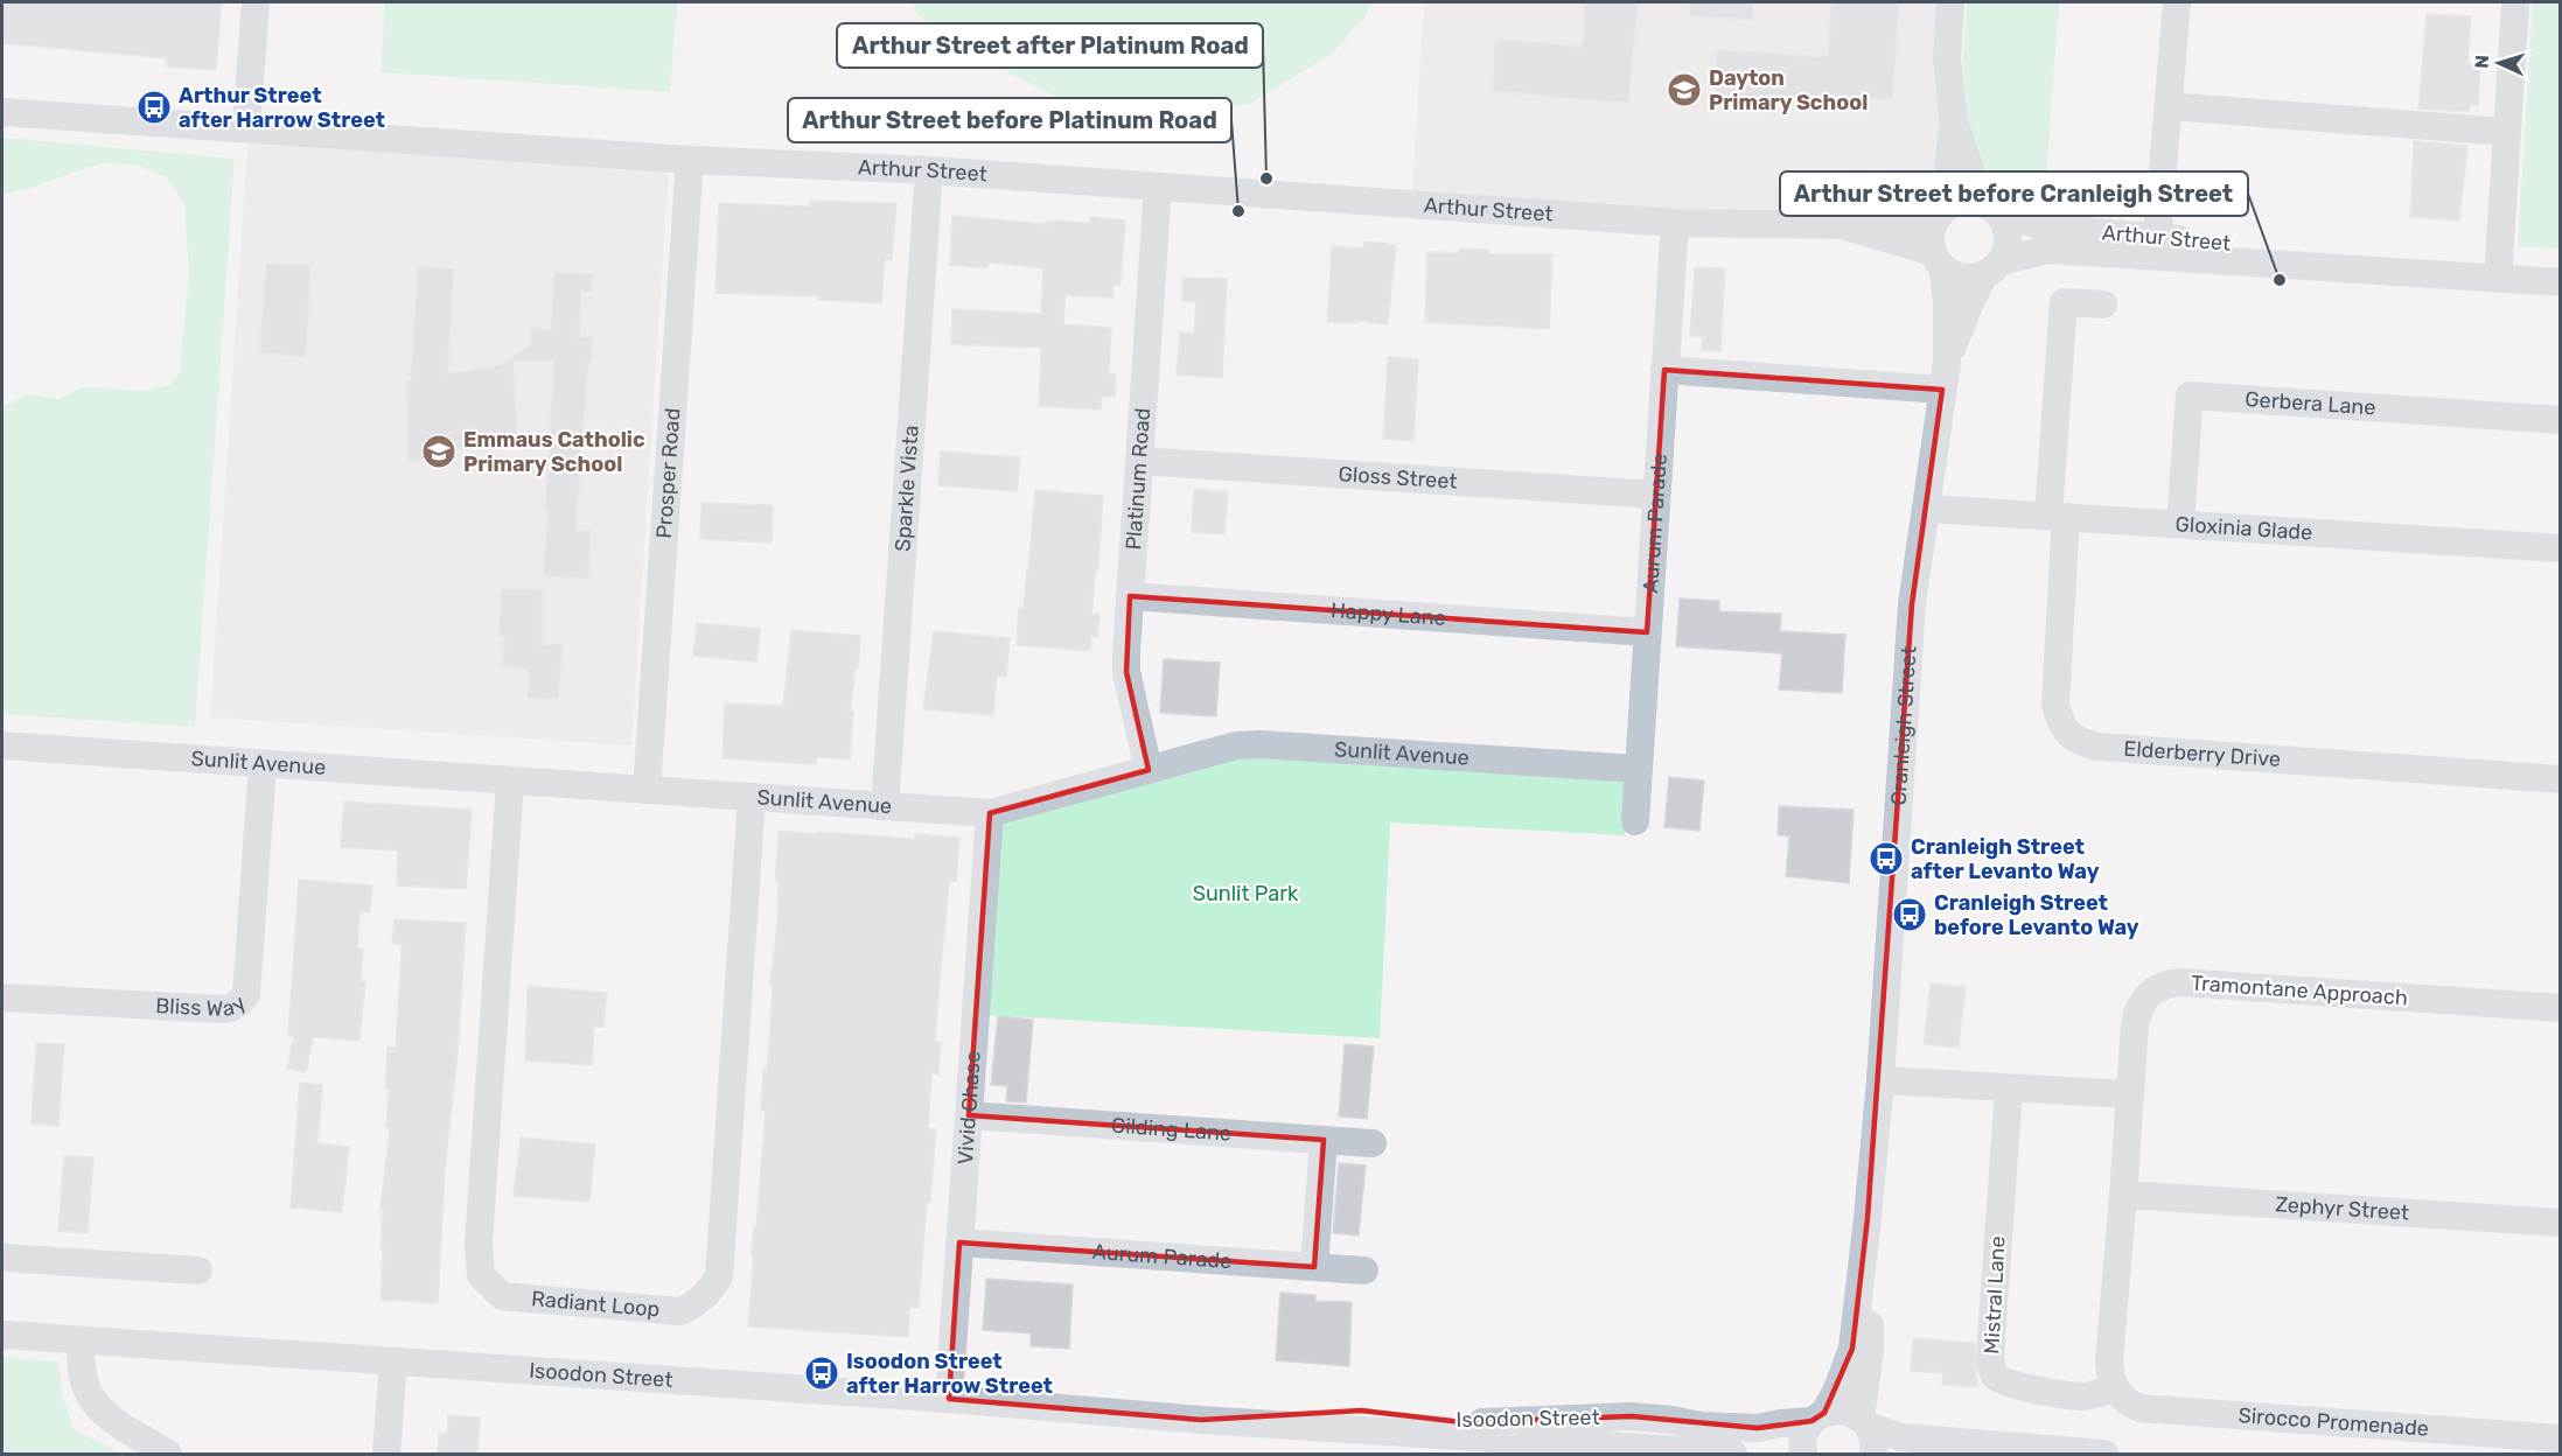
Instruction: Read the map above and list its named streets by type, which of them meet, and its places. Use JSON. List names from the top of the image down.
{
  "streets": {
    "street": [
      "Arthur Street",
      "Gerbera Lane",
      "Prosper Road",
      "Gloss Street",
      "Platinum Road",
      "Sparkle Vista",
      "Aurum Parade",
      "Gloxinia Glade",
      "Happy Lane",
      "Cranleigh Street",
      "Sunlit Avenue",
      "Elderberry Drive",
      "Tramontane Approach",
      "Bliss Way",
      "Vivid Chase",
      "Gilding Lane",
      "Zephyr Street",
      "Mistral Lane",
      "Radiant Loop",
      "Isoodon Street",
      "Sirocco Promenade"
    ]
  },
  "crossings": [
    ["Arthur Street", "Prosper Road"],
    ["Arthur Street", "Platinum Road"],
    ["Arthur Street", "Sparkle Vista"],
    ["Arthur Street", "Aurum Parade"],
    ["Arthur Street", "Cranleigh Street"],
    ["Gerbera Lane", "Gloxinia Glade"],
    ["Prosper Road", "Sunlit Avenue"],
    ["Gloss Street", "Platinum Road"],
    ["Gloss Street", "Aurum Parade"],
    ["Platinum Road", "Happy Lane"],
    ["Platinum Road", "Sunlit Avenue"],
    ["Sparkle Vista", "Sunlit Avenue"],
    ["Aurum Parade", "Happy Lane"],
    ["Aurum Parade", "Sunlit Avenue"],
    ["Aurum Parade", "Vivid Chase"],
    ["Gloxinia Glade", "Cranleigh Street"],
    ["Gloxinia Glade", "Elderberry Drive"],
    ["Cranleigh Street", "Isoodon Street"],
    ["Sunlit Avenue", "Bliss Way"],
    ["Sunlit Avenue", "Vivid Chase"],
    ["Sunlit Avenue", "Radiant Loop"],
    ["Tramontane Approach", "Zephyr Street"],
    ["Tramontane Approach", "Mistral Lane"],
    ["Tramontane Approach", "Sirocco Promenade"],
    ["Vivid Chase", "Gilding Lane"],
    ["Vivid Chase", "Isoodon Street"],
    ["Mistral Lane", "Sirocco Promenade"]
  ],
  "parks": ["Sunlit Park"],
  "places": {
    "school or university": ["Dayton Primary School", "Emmaus Catholic Primary School"],
    "bus stop": [
      "Arthur Street after Harrow Street",
      "Cranleigh Street after Levanto Way",
      "Cranleigh Street before Levanto Way",
      "Isoodon Street after Harrow Street"
    ],
    "other": ["Arthur Street after Platinum Road", "Arthur Street before Platinum Road", "Arthur Street before Cranleigh Street"]
  },
  "north": "left"
}
